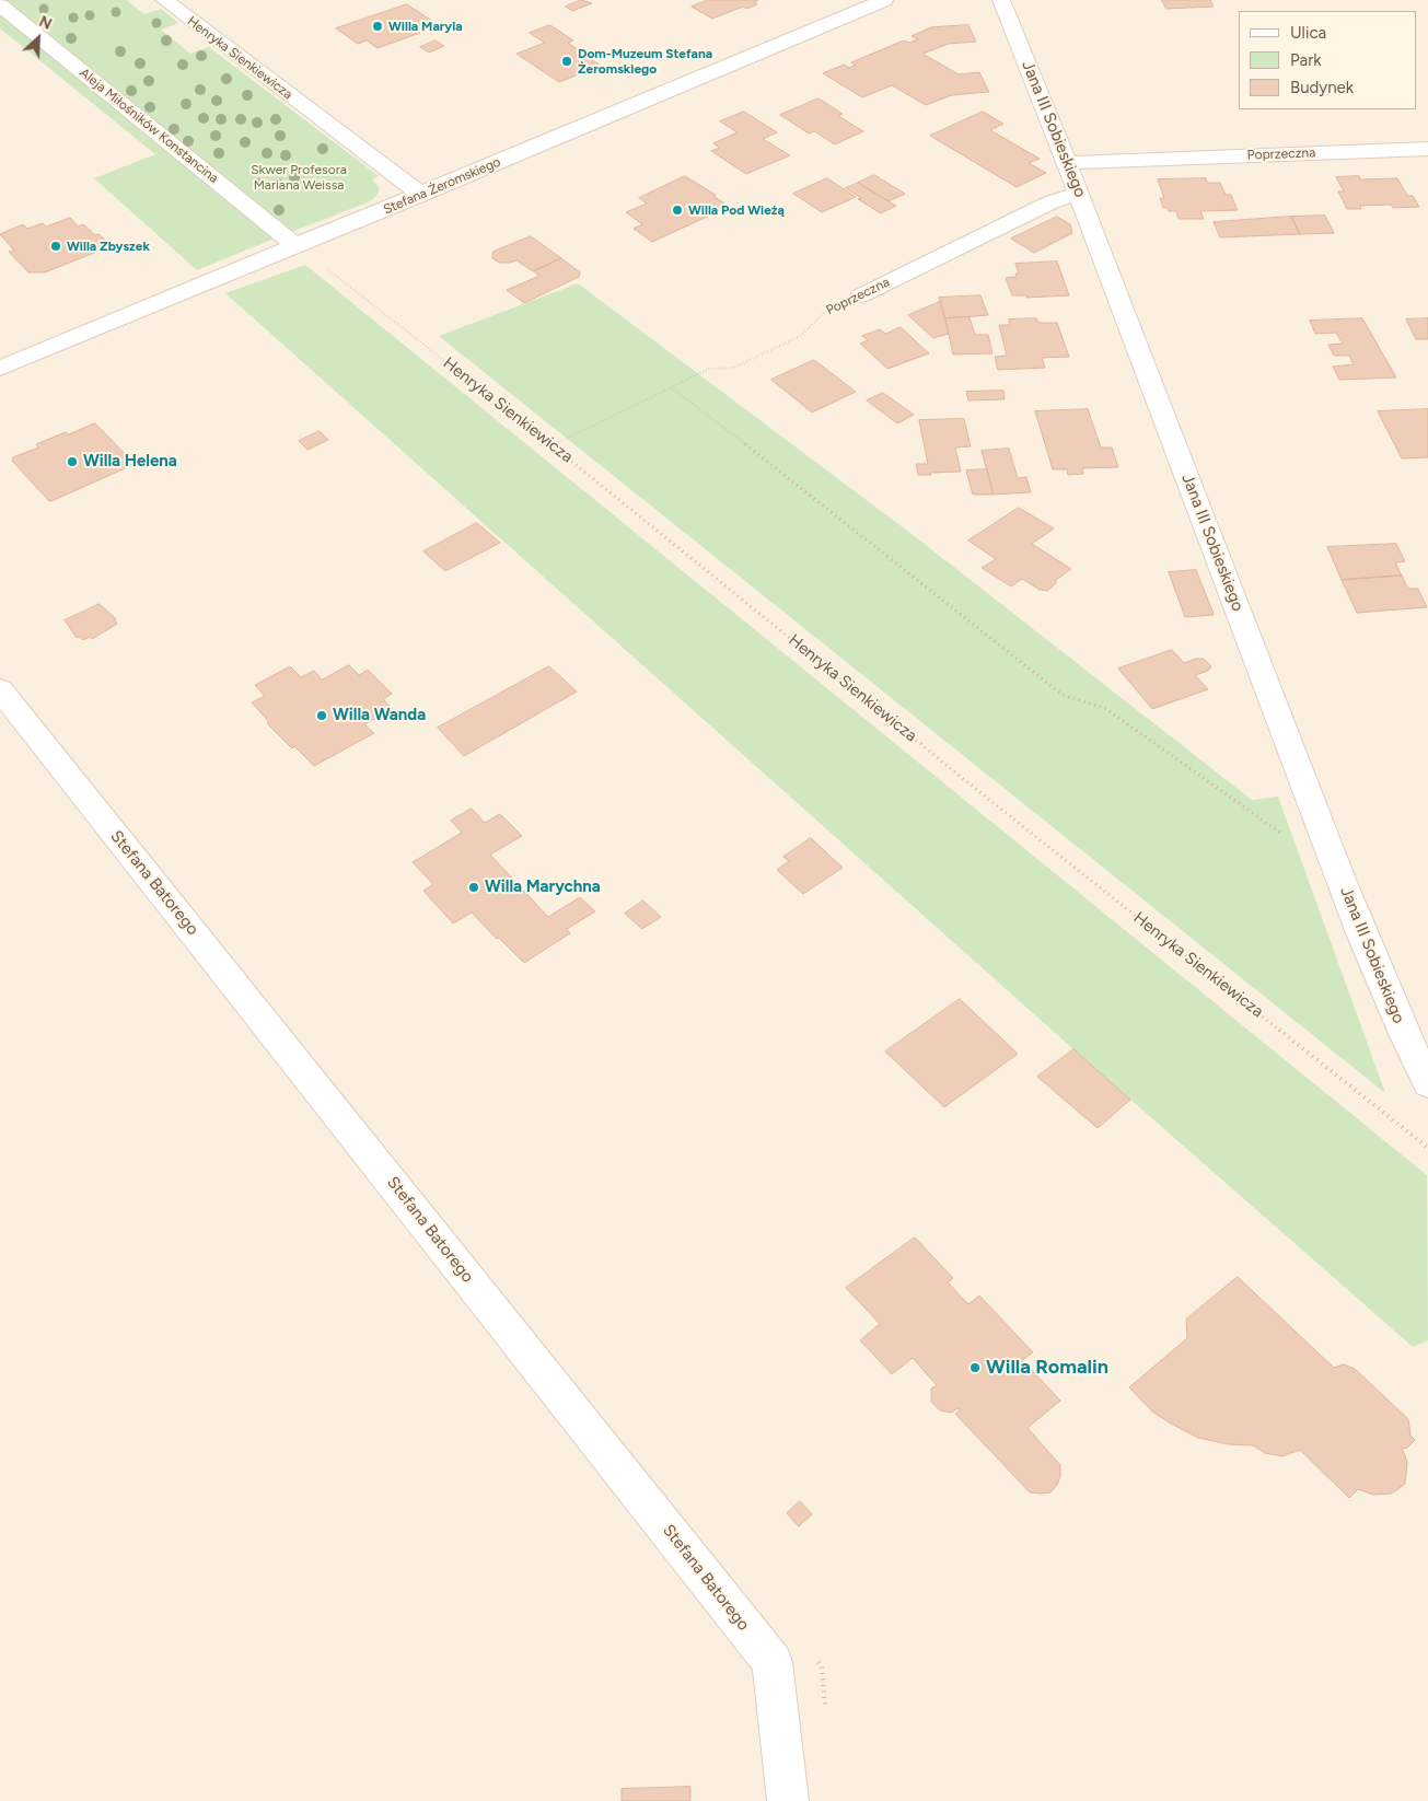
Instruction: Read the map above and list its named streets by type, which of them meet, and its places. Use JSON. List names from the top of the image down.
{
  "streets": {
    "street": [
      "Henryka Sienkiewicza",
      "Aleja Miłośników Konstancina",
      "Jana III Sobieskiego",
      "Poprzeczna",
      "Stefana Żeromskiego",
      "Stefana Batorego"
    ]
  },
  "crossings": [
    ["Henryka Sienkiewicza", "Poprzeczna"],
    ["Henryka Sienkiewicza", "Stefana Żeromskiego"],
    ["Aleja Miłośników Konstancina", "Stefana Żeromskiego"],
    ["Jana III Sobieskiego", "Poprzeczna"]
  ],
  "parks": ["Skwer Profesora Mariana Weissa"],
  "places": [
    "Willa Maryla",
    "Dom-Muzeum Stefana Żeromskiego",
    "Willa Pod Wieżą",
    "Willa Zbyszek",
    "Willa Helena",
    "Willa Wanda",
    "Willa Marychna",
    "Willa Romalin"
  ],
  "legend": ["Ulica", "Park", "Budynek"],
  "north": "top right"
}
